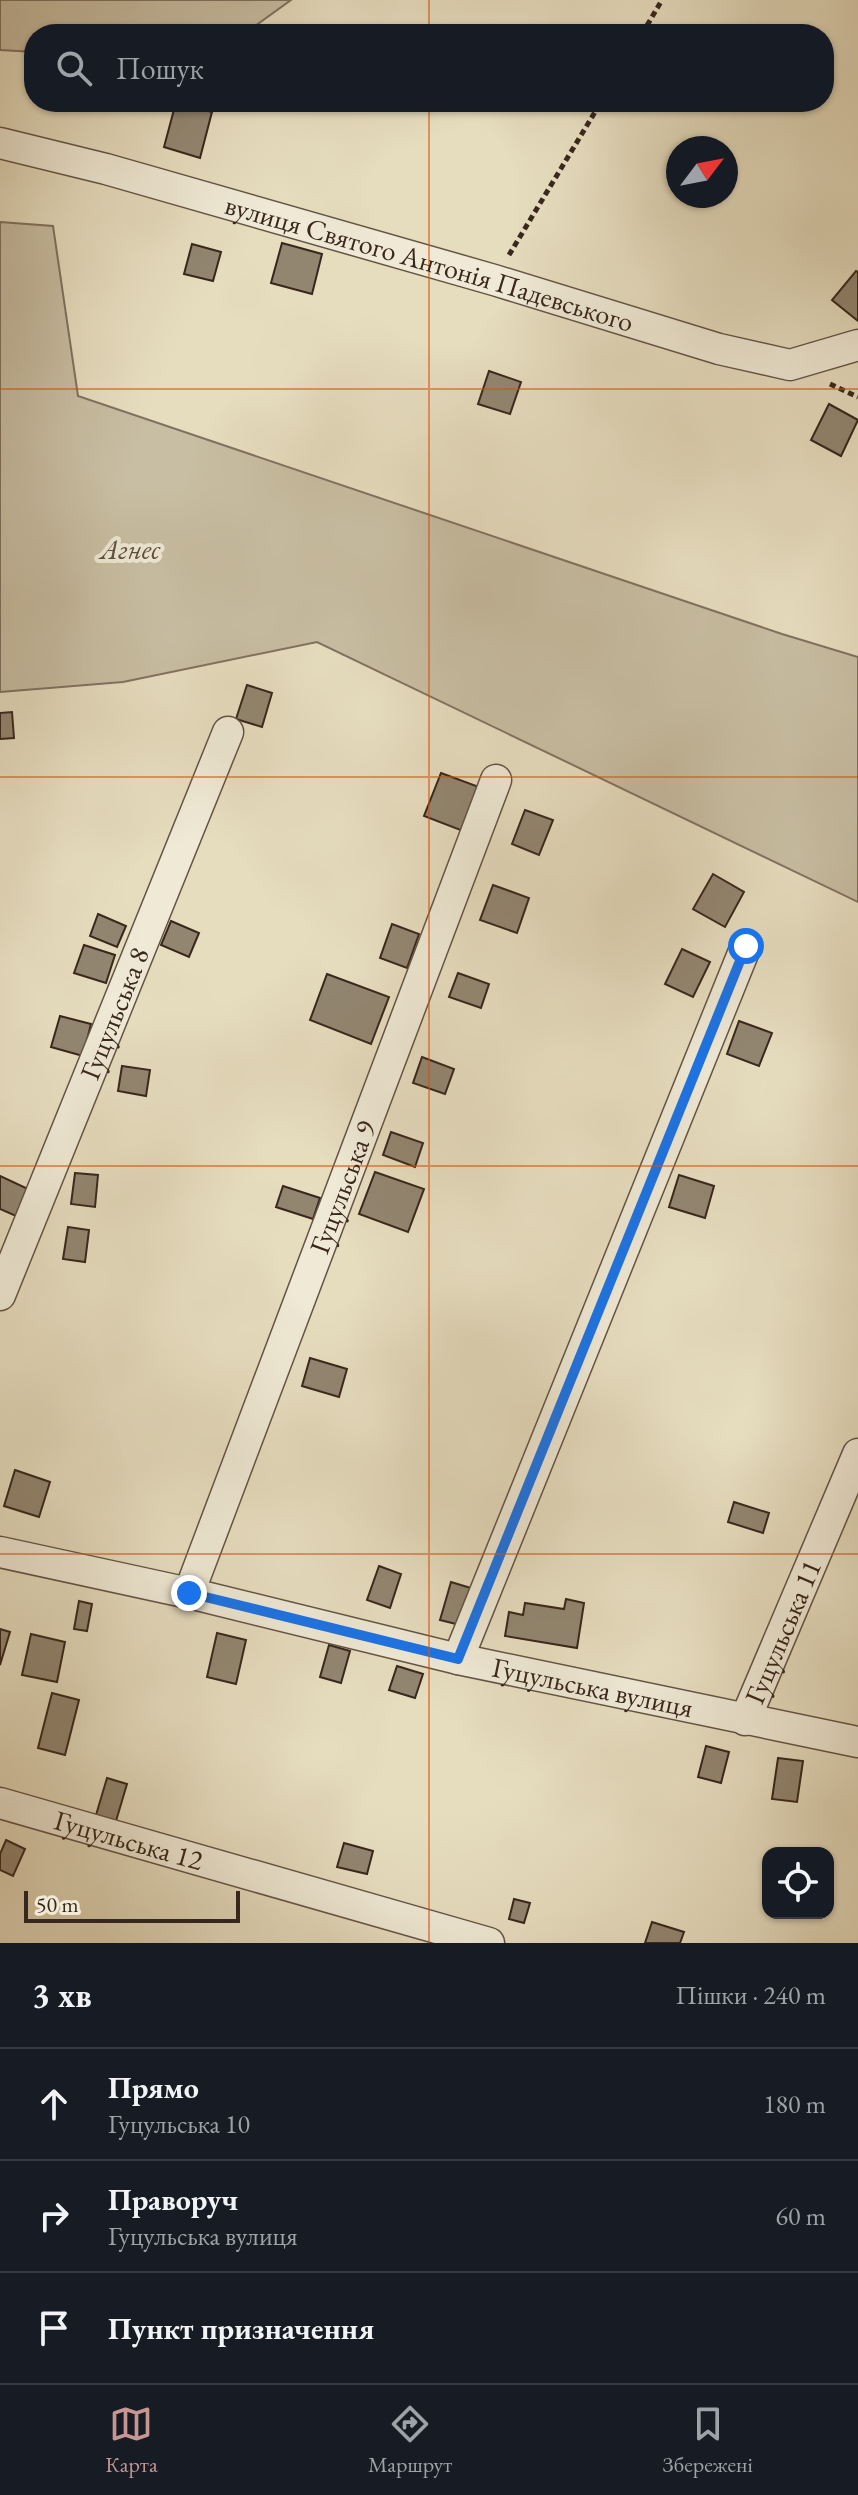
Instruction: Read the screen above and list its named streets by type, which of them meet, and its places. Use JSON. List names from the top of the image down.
{
  "streets": {
    "street": [
      "вулиця Святого Антонія Падевського",
      "Гуцульська 8",
      "Гуцульська 9",
      "Гуцульська 11",
      "Гуцульська вулиця",
      "Гуцульська 12"
    ]
  },
  "crossings": [
    ["Гуцульська 9", "Гуцульська вулиця"],
    ["Гуцульська 11", "Гуцульська вулиця"]
  ],
  "parks": ["Агнес"],
  "scale_bar": "50 m",
  "north": "top right",
  "page": {
    "search": "Пошук",
    "scale": "50 m",
    "heading": ["3 хв", "Пішки · 240 m"],
    "list": [
      ["Прямо", "Гуцульська 10", "180 m"],
      ["Праворуч", "Гуцульська вулиця", "60 m"],
      "Пункт призначення"
    ],
    "nav": ["Карта", "Маршрут", "Збережені"]
  }
}
